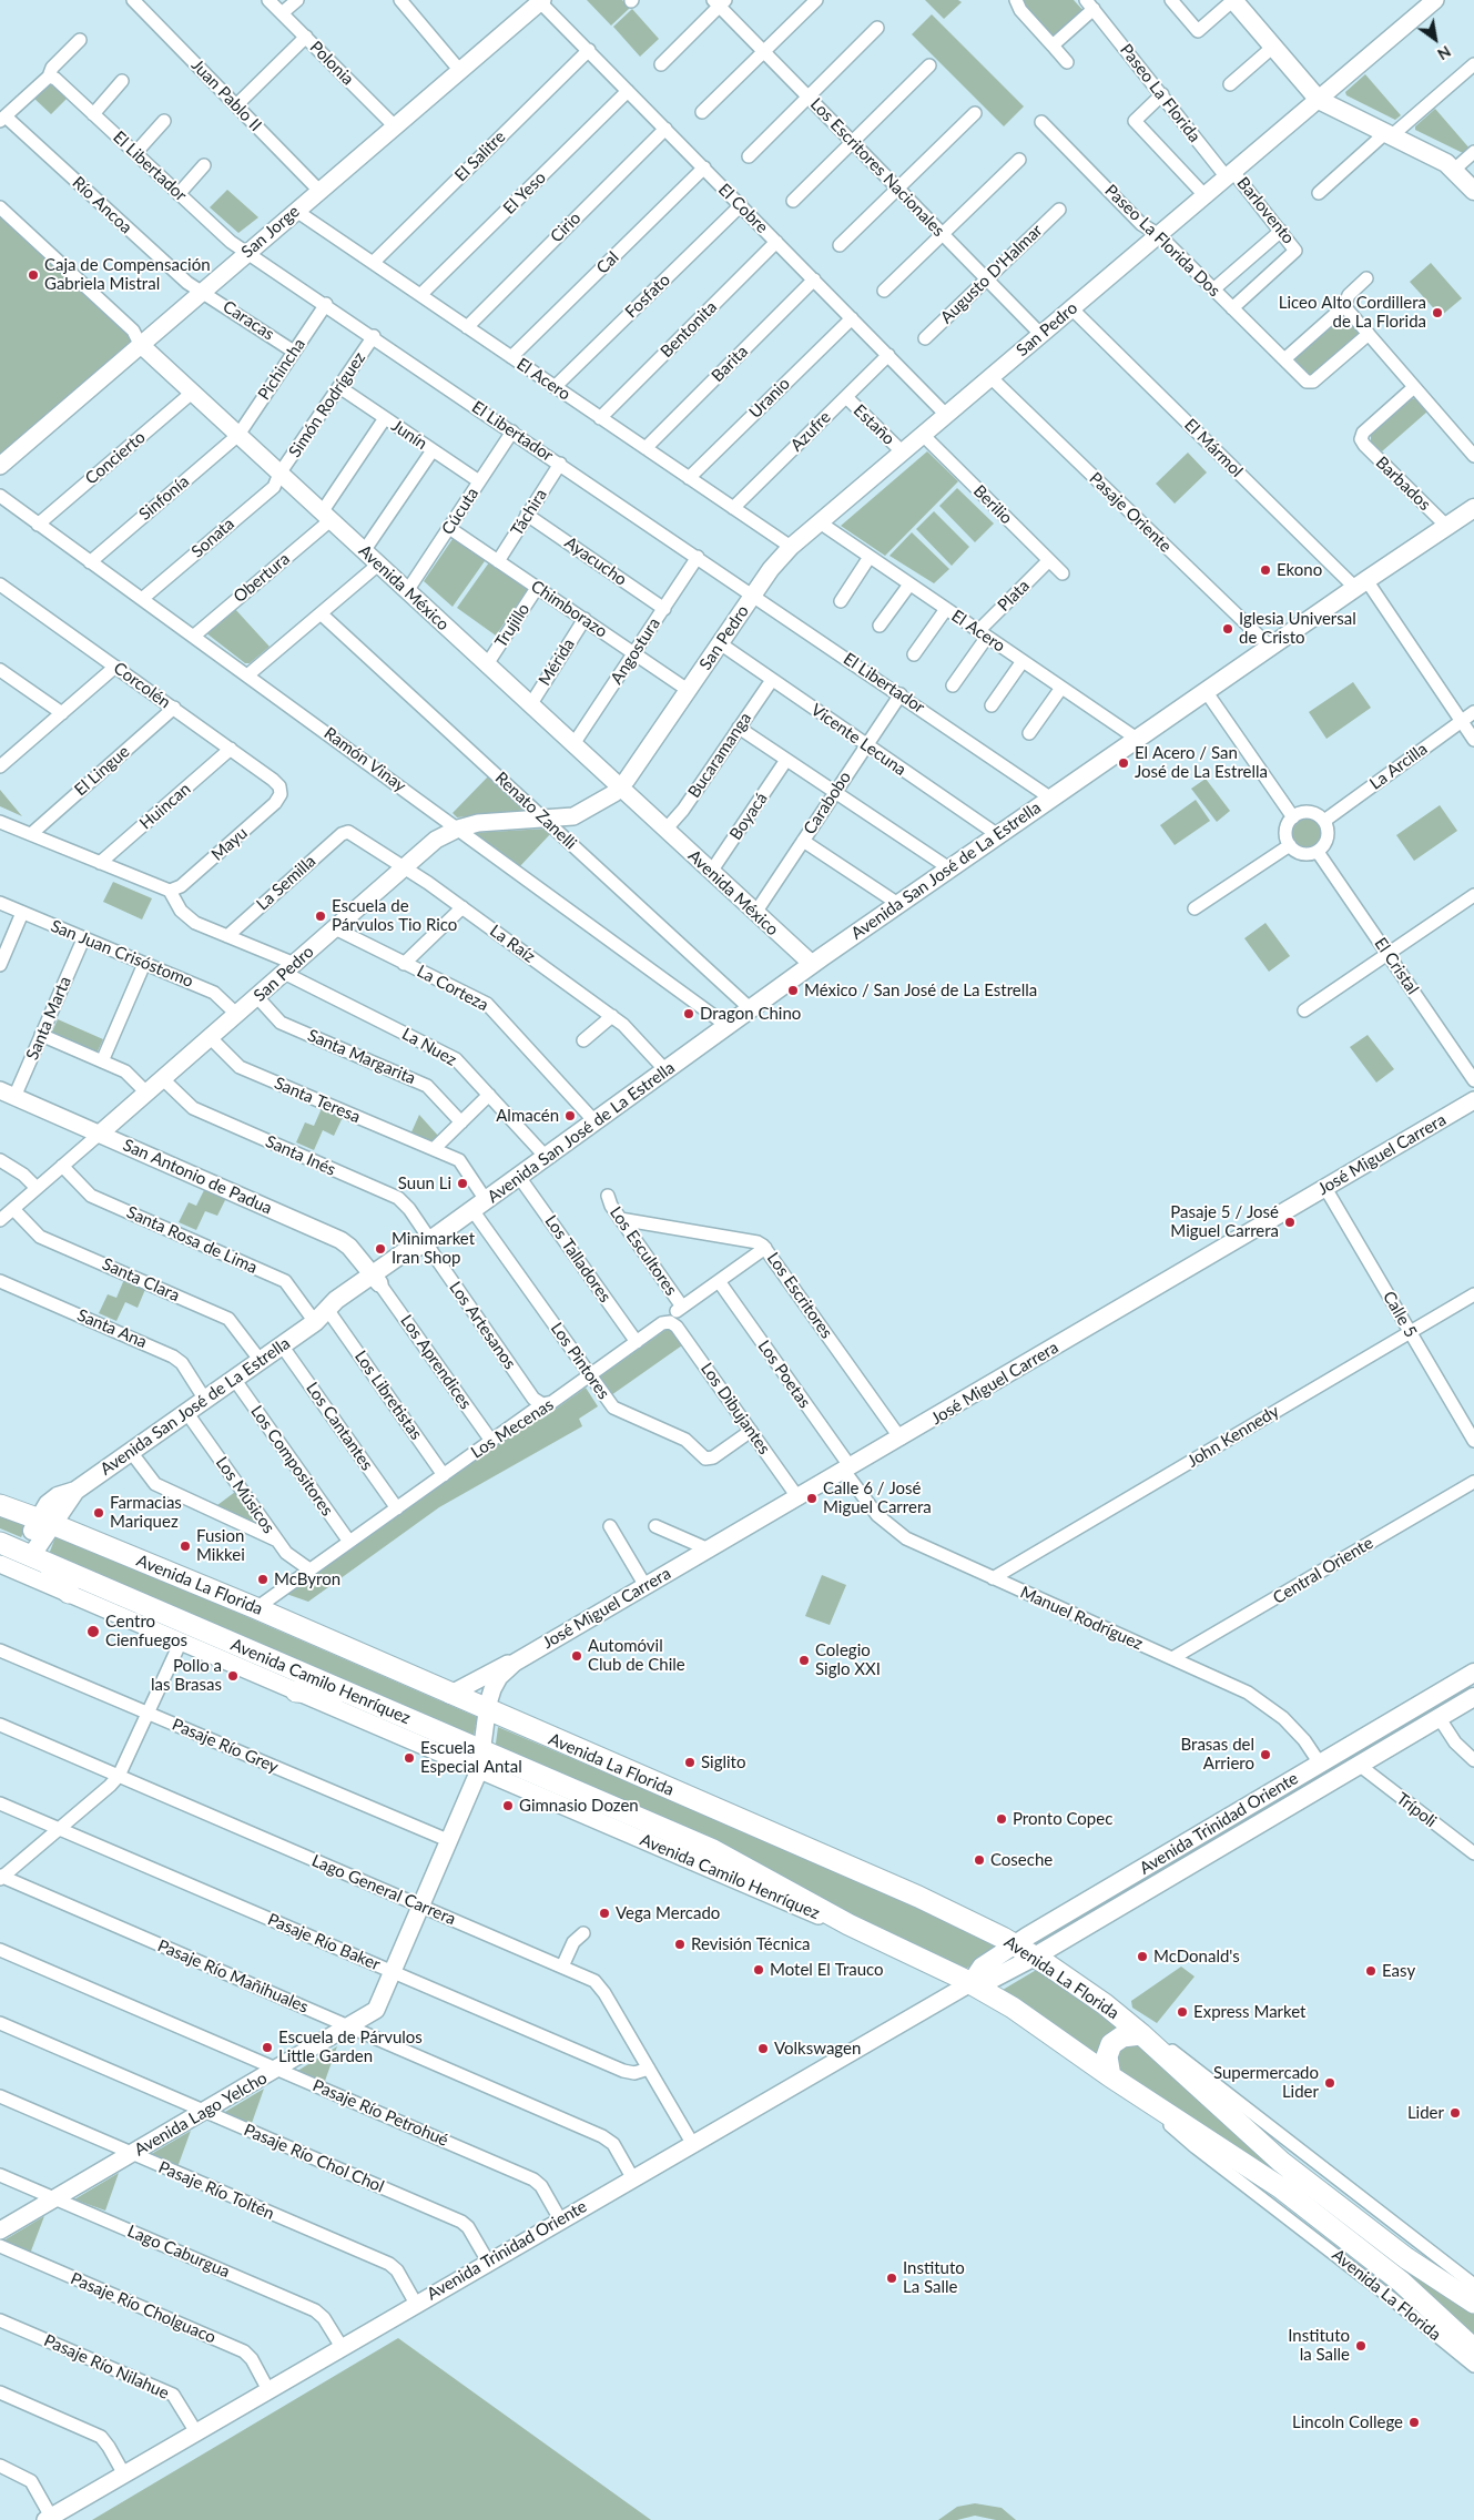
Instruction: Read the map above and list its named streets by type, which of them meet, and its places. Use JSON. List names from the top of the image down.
{
  "streets": {
    "main road": [
      "Avenida San José de La Estrella",
      "Avenida La Florida",
      "Avenida Camilo Henríquez",
      "Avenida Trinidad Oriente"
    ],
    "street": [
      "Polonia",
      "Paseo La Florida",
      "Juan Pablo II",
      "El Salitre",
      "El Libertador",
      "Los Escritores Nacionales",
      "El Yeso",
      "Río Ancoa",
      "El Cobre",
      "Barlovento",
      "Cirio",
      "San Jorge",
      "Paseo La Florida Dos",
      "Cal",
      "Augusto D'Halmar",
      "Fosfato",
      "Caracas",
      "Bentonita",
      "San Pedro",
      "Barita",
      "Pichincha",
      "El Acero",
      "Uranio",
      "Simón Rodríguez",
      "Estaño",
      "Azufre",
      "Junín",
      "El Mármol",
      "Concierto",
      "Barbados",
      "Sinfonía",
      "Berilio",
      "Cúcuta",
      "Táchira",
      "Pasaje Oriente",
      "Sonata",
      "Ayacucho",
      "Obertura",
      "Avenida México",
      "Plata",
      "Chimborazo",
      "Trujillo",
      "Angostura",
      "Mérida",
      "Corcolén",
      "Vicente Lecuna",
      "Bucaramanga",
      "Ramón Vinay",
      "La Arcilla",
      "El Lingue",
      "Carabobo",
      "Huincan",
      "Renato Zanelli",
      "Boyacá",
      "Mayu",
      "La Semilla",
      "La Raíz",
      "San Juan Crisóstomo",
      "El Cristal",
      "La Corteza",
      "Santa Marta",
      "La Nuez",
      "Santa Margarita",
      "Santa Teresa",
      "José Miguel Carrera",
      "Santa Inés",
      "San Antonio de Padua",
      "Santa Rosa de Lima",
      "Los Escultores",
      "Los Talladores",
      "Santa Clara",
      "Los Escritores",
      "Calle 5",
      "Los Artesanos",
      "Santa Ana",
      "Los Pintores",
      "Los Aprendices",
      "Los Poetas",
      "Los Libretistas",
      "Los Dibujantes",
      "Los Cantantes",
      "Los Mecenas",
      "John Kennedy",
      "Los Compositores",
      "Los Músicos",
      "Central Oriente",
      "Manuel Rodríguez",
      "Pasaje Río Grey",
      "Trípoli",
      "Lago General Carrera",
      "Pasaje Río Baker",
      "Pasaje Río Mañihuales",
      "Pasaje Río Petrohué",
      "Avenida Lago Yelcho",
      "Pasaje Río Chol Chol",
      "Pasaje Río Toltén",
      "Lago Caburgua",
      "Pasaje Río Cholguaco",
      "Pasaje Río Nilahue"
    ]
  },
  "crossings": [
    ["Polonia", "San Jorge"],
    ["Paseo La Florida", "Barlovento"],
    ["Paseo La Florida", "San Pedro"],
    ["Juan Pablo II", "San Jorge"],
    ["El Salitre", "El Cobre"],
    ["El Salitre", "El Acero"],
    ["El Libertador", "San Jorge"],
    ["El Libertador", "San Pedro"],
    ["El Libertador", "Pichincha"],
    ["El Libertador", "Simón Rodríguez"],
    ["El Libertador", "Cúcuta"],
    ["El Libertador", "Táchira"],
    ["El Libertador", "Angostura"],
    ["El Libertador", "Carabobo"],
    ["El Libertador", "Avenida San José de La Estrella"],
    ["Los Escritores Nacionales", "Augusto D'Halmar"],
    ["Los Escritores Nacionales", "San Pedro"],
    ["El Yeso", "El Cobre"],
    ["El Yeso", "El Acero"],
    ["Río Ancoa", "San Jorge"],
    ["Río Ancoa", "Caracas"],
    ["El Cobre", "Cirio"],
    ["El Cobre", "San Jorge"],
    ["El Cobre", "Cal"],
    ["El Cobre", "Fosfato"],
    ["El Cobre", "Bentonita"],
    ["El Cobre", "San Pedro"],
    ["El Cobre", "Barita"],
    ["El Cobre", "Uranio"],
    ["El Cobre", "Azufre"],
    ["Barlovento", "Paseo La Florida Dos"],
    ["Barlovento", "San Pedro"],
    ["Cirio", "El Acero"],
    ["San Jorge", "Caracas"],
    ["San Jorge", "El Acero"],
    ["San Jorge", "Avenida México"],
    ["Paseo La Florida Dos", "San Pedro"],
    ["Cal", "El Acero"],
    ["Fosfato", "El Acero"],
    ["Caracas", "Pichincha"],
    ["Bentonita", "El Acero"],
    ["San Pedro", "El Acero"],
    ["San Pedro", "Estaño"],
    ["San Pedro", "El Mármol"],
    ["San Pedro", "Berilio"],
    ["San Pedro", "Pasaje Oriente"],
    ["San Pedro", "Avenida México"],
    ["San Pedro", "Chimborazo"],
    ["San Pedro", "Vicente Lecuna"],
    ["San Pedro", "Ramón Vinay"],
    ["San Pedro", "Renato Zanelli"],
    ["San Pedro", "La Raíz"],
    ["San Pedro", "San Juan Crisóstomo"],
    ["San Pedro", "La Corteza"],
    ["San Pedro", "La Nuez"],
    ["San Pedro", "Santa Margarita"],
    ["San Pedro", "Santa Teresa"],
    ["San Pedro", "Santa Inés"],
    ["San Pedro", "San Antonio de Padua"],
    ["San Pedro", "Santa Rosa de Lima"],
    ["San Pedro", "Santa Clara"],
    ["Barita", "El Acero"],
    ["Pichincha", "Sinfonía"],
    ["Pichincha", "Avenida México"],
    ["El Acero", "Uranio"],
    ["El Acero", "Azufre"],
    ["El Acero", "Plata"],
    ["El Acero", "Avenida San José de La Estrella"],
    ["Simón Rodríguez", "Junín"],
    ["Simón Rodríguez", "Sonata"],
    ["Simón Rodríguez", "Avenida México"],
    ["Estaño", "Azufre"],
    ["Junín", "Cúcuta"],
    ["Junín", "Obertura"],
    ["El Mármol", "La Arcilla"],
    ["El Mármol", "Avenida San José de La Estrella"],
    ["Concierto", "Avenida México"],
    ["Concierto", "Ramón Vinay"],
    ["Barbados", "Avenida San José de La Estrella"],
    ["Sinfonía", "Avenida México"],
    ["Sinfonía", "Ramón Vinay"],
    ["Berilio", "Plata"],
    ["Cúcuta", "Avenida México"],
    ["Cúcuta", "Chimborazo"],
    ["Táchira", "Ayacucho"],
    ["Táchira", "Chimborazo"],
    ["Pasaje Oriente", "Avenida San José de La Estrella"],
    ["Sonata", "Avenida México"],
    ["Sonata", "Ramón Vinay"],
    ["Ayacucho", "Angostura"],
    ["Obertura", "Avenida México"],
    ["Obertura", "Ramón Vinay"],
    ["Avenida México", "Trujillo"],
    ["Avenida México", "Angostura"],
    ["Avenida México", "Mérida"],
    ["Avenida México", "Bucaramanga"],
    ["Avenida México", "Carabobo"],
    ["Avenida México", "Boyacá"],
    ["Avenida México", "Avenida San José de La Estrella"],
    ["Chimborazo", "Trujillo"],
    ["Chimborazo", "Angostura"],
    ["Chimborazo", "Mérida"],
    ["Corcolén", "El Lingue"],
    ["Corcolén", "Huincan"],
    ["Corcolén", "Mayu"],
    ["Vicente Lecuna", "Bucaramanga"],
    ["Vicente Lecuna", "Carabobo"],
    ["Vicente Lecuna", "Avenida San José de La Estrella"],
    ["Ramón Vinay", "Avenida San José de La Estrella"],
    ["La Arcilla", "El Cristal"],
    ["Renato Zanelli", "Avenida San José de La Estrella"],
    ["Mayu", "La Nuez"],
    ["Avenida San José de La Estrella", "La Raíz"],
    ["Avenida San José de La Estrella", "La Corteza"],
    ["Avenida San José de La Estrella", "La Nuez"],
    ["Avenida San José de La Estrella", "Santa Teresa"],
    ["Avenida San José de La Estrella", "Santa Inés"],
    ["Avenida San José de La Estrella", "San Antonio de Padua"],
    ["Avenida San José de La Estrella", "Santa Rosa de Lima"],
    ["Avenida San José de La Estrella", "Los Talladores"],
    ["Avenida San José de La Estrella", "Santa Clara"],
    ["Avenida San José de La Estrella", "Los Artesanos"],
    ["Avenida San José de La Estrella", "Santa Ana"],
    ["Avenida San José de La Estrella", "Los Pintores"],
    ["Avenida San José de La Estrella", "Los Aprendices"],
    ["Avenida San José de La Estrella", "Los Libretistas"],
    ["Avenida San José de La Estrella", "Los Cantantes"],
    ["Avenida San José de La Estrella", "Los Compositores"],
    ["Avenida San José de La Estrella", "Los Músicos"],
    ["Avenida San José de La Estrella", "Avenida La Florida"],
    ["Avenida San José de La Estrella", "Avenida Camilo Henríquez"],
    ["La Semilla", "La Raíz"],
    ["La Semilla", "La Nuez"],
    ["San Juan Crisóstomo", "Santa Marta"],
    ["Santa Marta", "San Antonio de Padua"],
    ["Santa Teresa", "Los Pintores"],
    ["José Miguel Carrera", "Los Escritores"],
    ["José Miguel Carrera", "Calle 5"],
    ["José Miguel Carrera", "Los Poetas"],
    ["José Miguel Carrera", "Los Dibujantes"],
    ["José Miguel Carrera", "Avenida La Florida"],
    ["José Miguel Carrera", "Manuel Rodríguez"],
    ["José Miguel Carrera", "Avenida Camilo Henríquez"],
    ["José Miguel Carrera", "Avenida Lago Yelcho"],
    ["Santa Inés", "Los Artesanos"],
    ["San Antonio de Padua", "Los Aprendices"],
    ["Santa Rosa de Lima", "Los Libretistas"],
    ["Los Escultores", "Los Escritores"],
    ["Los Escultores", "Los Mecenas"],
    ["Los Talladores", "Los Mecenas"],
    ["Los Escritores", "Los Mecenas"],
    ["Calle 5", "John Kennedy"],
    ["Los Artesanos", "Los Mecenas"],
    ["Los Pintores", "Los Dibujantes"],
    ["Los Pintores", "Los Mecenas"],
    ["Los Aprendices", "Los Mecenas"],
    ["Los Poetas", "Los Mecenas"],
    ["Los Poetas", "Manuel Rodríguez"],
    ["Los Libretistas", "Los Mecenas"],
    ["Los Dibujantes", "Los Mecenas"],
    ["Los Cantantes", "Los Mecenas"],
    ["Los Mecenas", "Los Compositores"],
    ["Los Mecenas", "Los Músicos"],
    ["Los Mecenas", "Avenida La Florida"],
    ["John Kennedy", "Manuel Rodríguez"],
    ["Central Oriente", "Manuel Rodríguez"],
    ["Avenida La Florida", "Avenida Camilo Henríquez"],
    ["Avenida La Florida", "Avenida Trinidad Oriente"],
    ["Manuel Rodríguez", "Avenida Trinidad Oriente"],
    ["Avenida Camilo Henríquez", "Avenida Trinidad Oriente"],
    ["Avenida Camilo Henríquez", "Avenida Lago Yelcho"],
    ["Pasaje Río Grey", "Avenida Lago Yelcho"],
    ["Trípoli", "Avenida Trinidad Oriente"],
    ["Avenida Trinidad Oriente", "Lago General Carrera"],
    ["Avenida Trinidad Oriente", "Pasaje Río Mañihuales"],
    ["Avenida Trinidad Oriente", "Pasaje Río Petrohué"],
    ["Avenida Trinidad Oriente", "Pasaje Río Chol Chol"],
    ["Avenida Trinidad Oriente", "Pasaje Río Toltén"],
    ["Avenida Trinidad Oriente", "Lago Caburgua"],
    ["Avenida Trinidad Oriente", "Pasaje Río Cholguaco"],
    ["Avenida Trinidad Oriente", "Pasaje Río Nilahue"],
    ["Lago General Carrera", "Pasaje Río Baker"],
    ["Lago General Carrera", "Avenida Lago Yelcho"],
    ["Pasaje Río Baker", "Avenida Lago Yelcho"],
    ["Pasaje Río Mañihuales", "Avenida Lago Yelcho"],
    ["Pasaje Río Petrohué", "Avenida Lago Yelcho"],
    ["Avenida Lago Yelcho", "Pasaje Río Chol Chol"],
    ["Avenida Lago Yelcho", "Pasaje Río Toltén"],
    ["Avenida Lago Yelcho", "Lago Caburgua"]
  ],
  "places": [
    "Caja de Compensación Gabriela Mistral",
    "Liceo Alto Cordillera de La Florida",
    "Ekono",
    "Iglesia Universal de Cristo",
    "El Acero / San José de La Estrella",
    "Escuela de Párvulos Tio Rico",
    "México / San José de La Estrella",
    "Dragon Chino",
    "Almacén",
    "Suun Li",
    "Pasaje 5 / José Miguel Carrera",
    "Minimarket Iran Shop",
    "Calle 6 / José Miguel Carrera",
    "Farmacias Mariquez",
    "Fusion Mikkei",
    "McByron",
    "Centro Cienfuegos",
    "Automóvil Club de Chile",
    "Colegio Siglo XXI",
    "Pollo a las Brasas",
    "Brasas del Arriero",
    "Escuela Especial Antal",
    "Siglito",
    "Gimnasio Dozen",
    "Pronto Copec",
    "Coseche",
    "Vega Mercado",
    "Revisión Técnica",
    "McDonald's",
    "Motel El Trauco",
    "Easy",
    "Express Market",
    "Escuela de Párvulos Little Garden",
    "Volkswagen",
    "Supermercado Lider",
    "Lider",
    "Instituto La Salle",
    "Instituto la Salle",
    "Lincoln College"
  ],
  "north": "bottom right"
}
